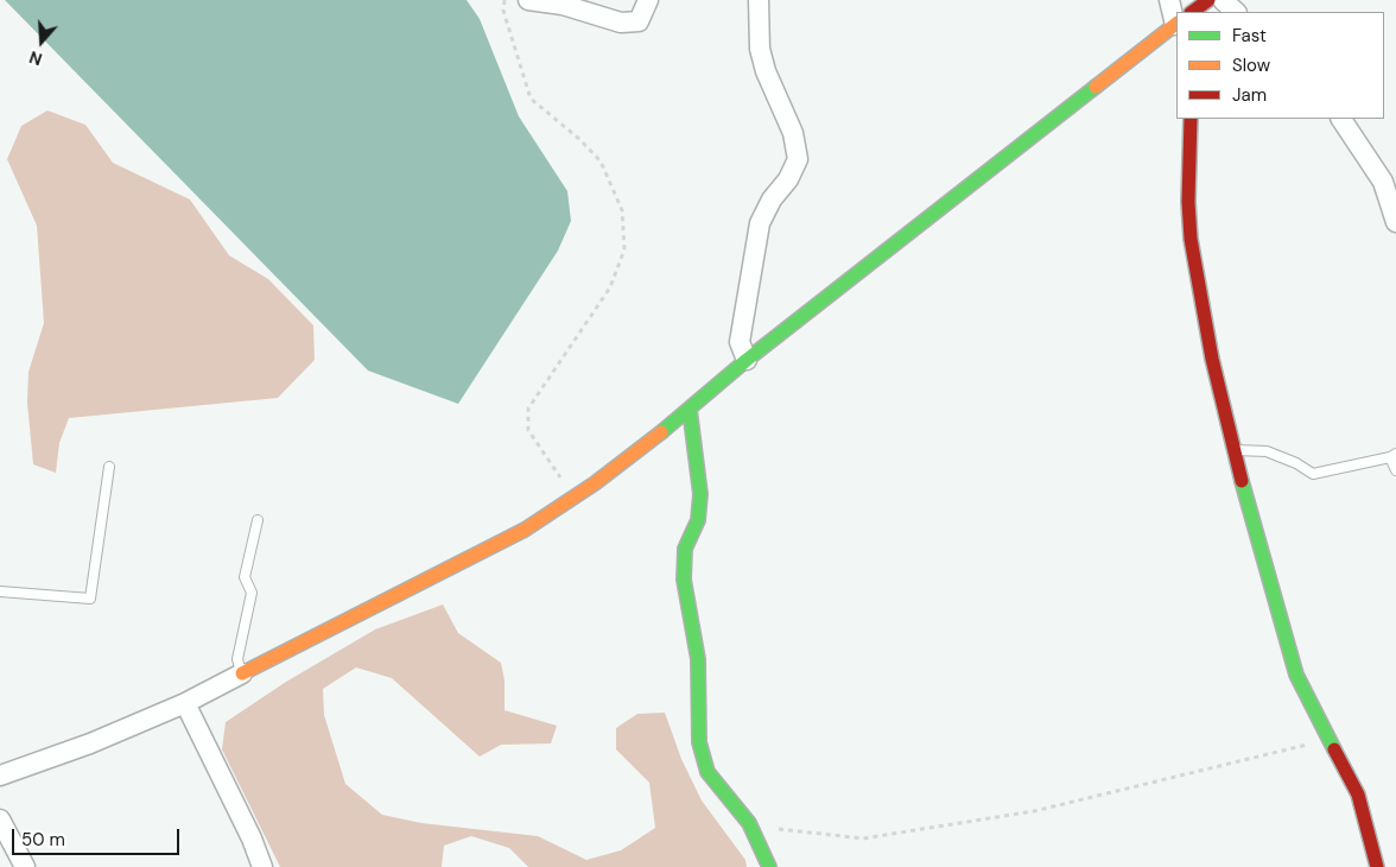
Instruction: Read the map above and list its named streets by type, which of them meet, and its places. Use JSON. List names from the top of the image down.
{
  "legend": ["Fast", "Slow", "Jam"],
  "scale_bar": "50 m",
  "north": "bottom"
}
